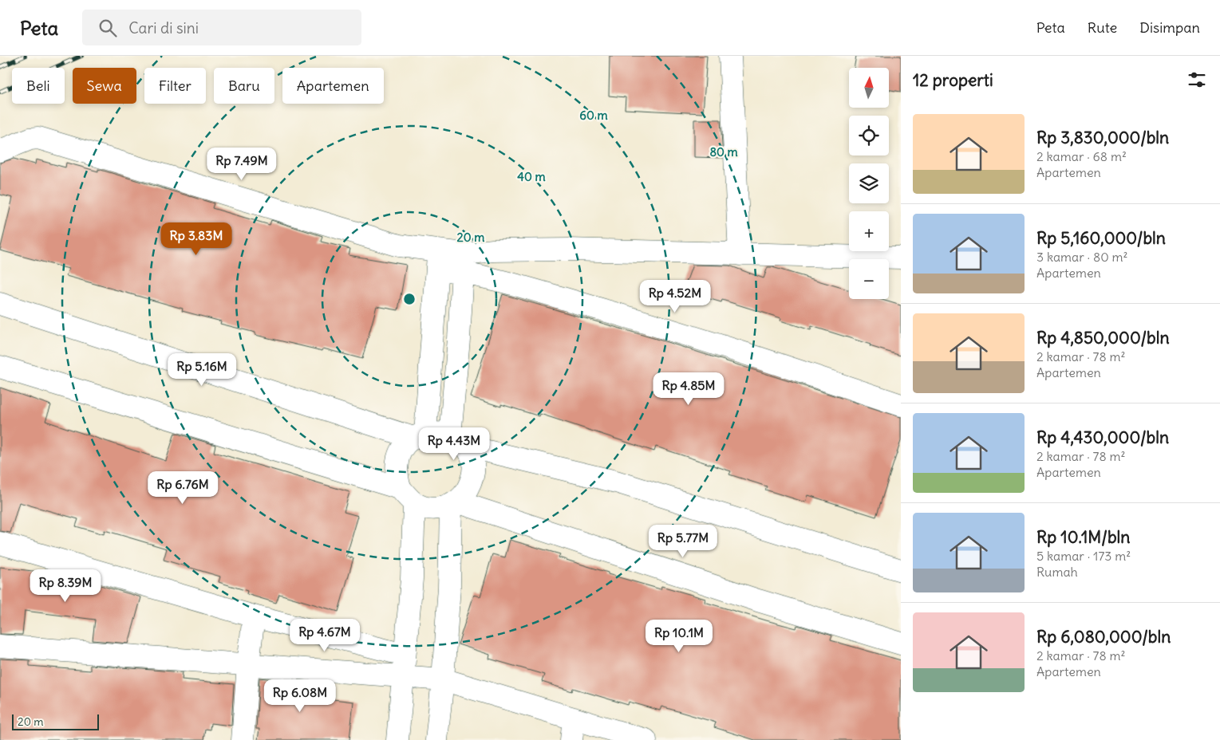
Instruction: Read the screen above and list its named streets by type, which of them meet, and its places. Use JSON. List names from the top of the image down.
{
  "scale_bar": "20 m",
  "north": "top",
  "page": {
    "header": "Peta",
    "search": "Cari di sini",
    "nav": ["Peta", "Rute", "Disimpan"],
    "heading": "12 properti",
    "map_buttons": ["+", "−"],
    "chip": [
      "Beli",
      "Sewa",
      "Filter",
      "Baru",
      "Apartemen"
    ],
    "list": [
      {
        "name": "Rp 3,830,000/bln",
        "note": "2 kamar · 68 m² · Apartemen"
      },
      {
        "name": "Rp 5,160,000/bln",
        "note": "3 kamar · 80 m² · Apartemen"
      },
      {
        "name": "Rp 4,850,000/bln",
        "note": "2 kamar · 78 m² · Apartemen"
      },
      {
        "name": "Rp 4,430,000/bln",
        "note": "2 kamar · 78 m² · Apartemen"
      },
      {
        "name": "Rp 10.1M/bln",
        "note": "5 kamar · 173 m² · Rumah"
      },
      {
        "name": "Rp 6,080,000/bln",
        "note": "2 kamar · 78 m² · Apartemen"
      }
    ],
    "price": [
      "Rp 7.49M",
      "Rp 3.83M",
      "Rp 4.52M",
      "Rp 5.16M",
      "Rp 4.85M",
      "Rp 4.43M",
      "Rp 6.76M",
      "Rp 5.77M",
      "Rp 8.39M",
      "Rp 4.67M",
      "Rp 10.1M",
      "Rp 6.08M"
    ],
    "scale": "20 m"
  },
  "rings": [
    "60 m",
    "80 m",
    "40 m",
    "20 m"
  ]
}
